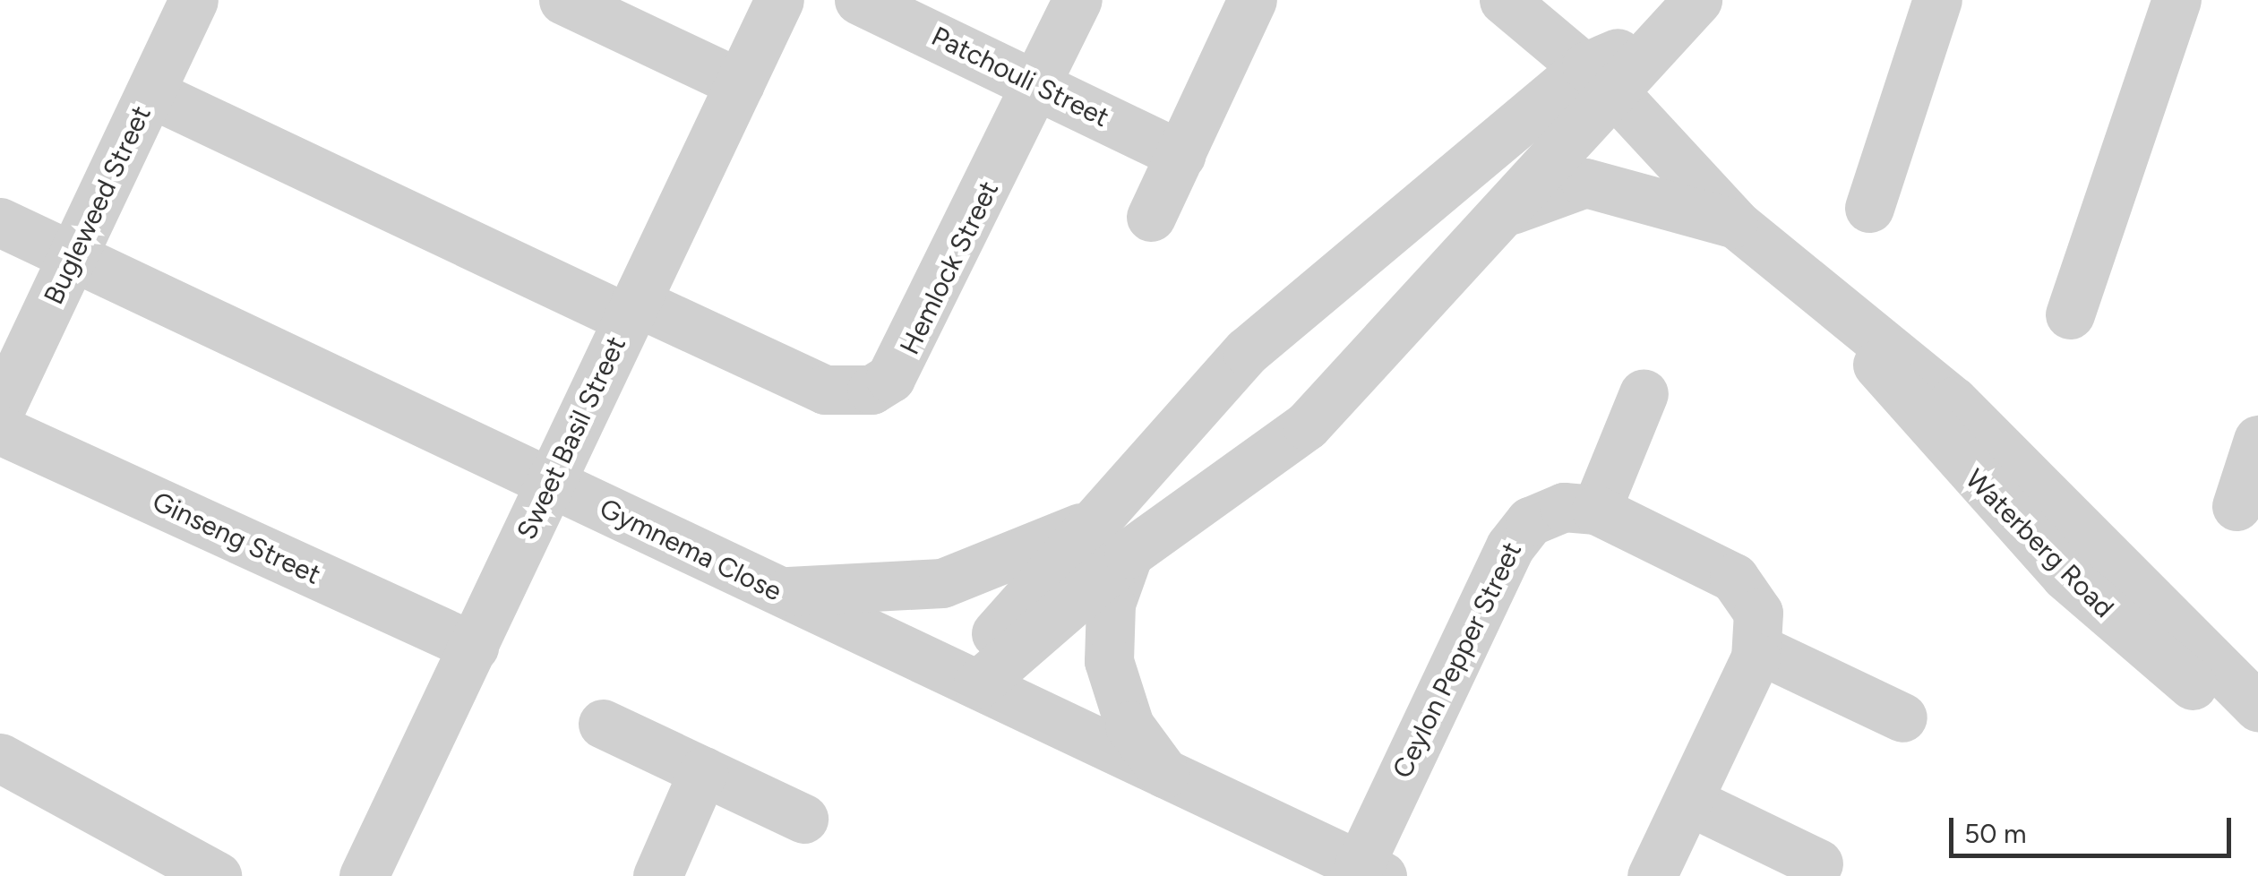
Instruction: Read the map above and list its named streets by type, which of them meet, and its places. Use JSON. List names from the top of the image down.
{
  "streets": {
    "street": [
      "Patchouli Street",
      "Bugleweed Street",
      "Hemlock Street",
      "Sweet Basil Street",
      "Ginseng Street",
      "Waterberg Road",
      "Gymnema Close",
      "Ceylon Pepper Street"
    ]
  },
  "crossings": [
    ["Patchouli Street", "Hemlock Street"],
    ["Bugleweed Street", "Hemlock Street"],
    ["Bugleweed Street", "Gymnema Close"],
    ["Hemlock Street", "Sweet Basil Street"],
    ["Sweet Basil Street", "Ginseng Street"],
    ["Sweet Basil Street", "Gymnema Close"],
    ["Gymnema Close", "Ceylon Pepper Street"]
  ],
  "scale_bar": "50 m"
}
